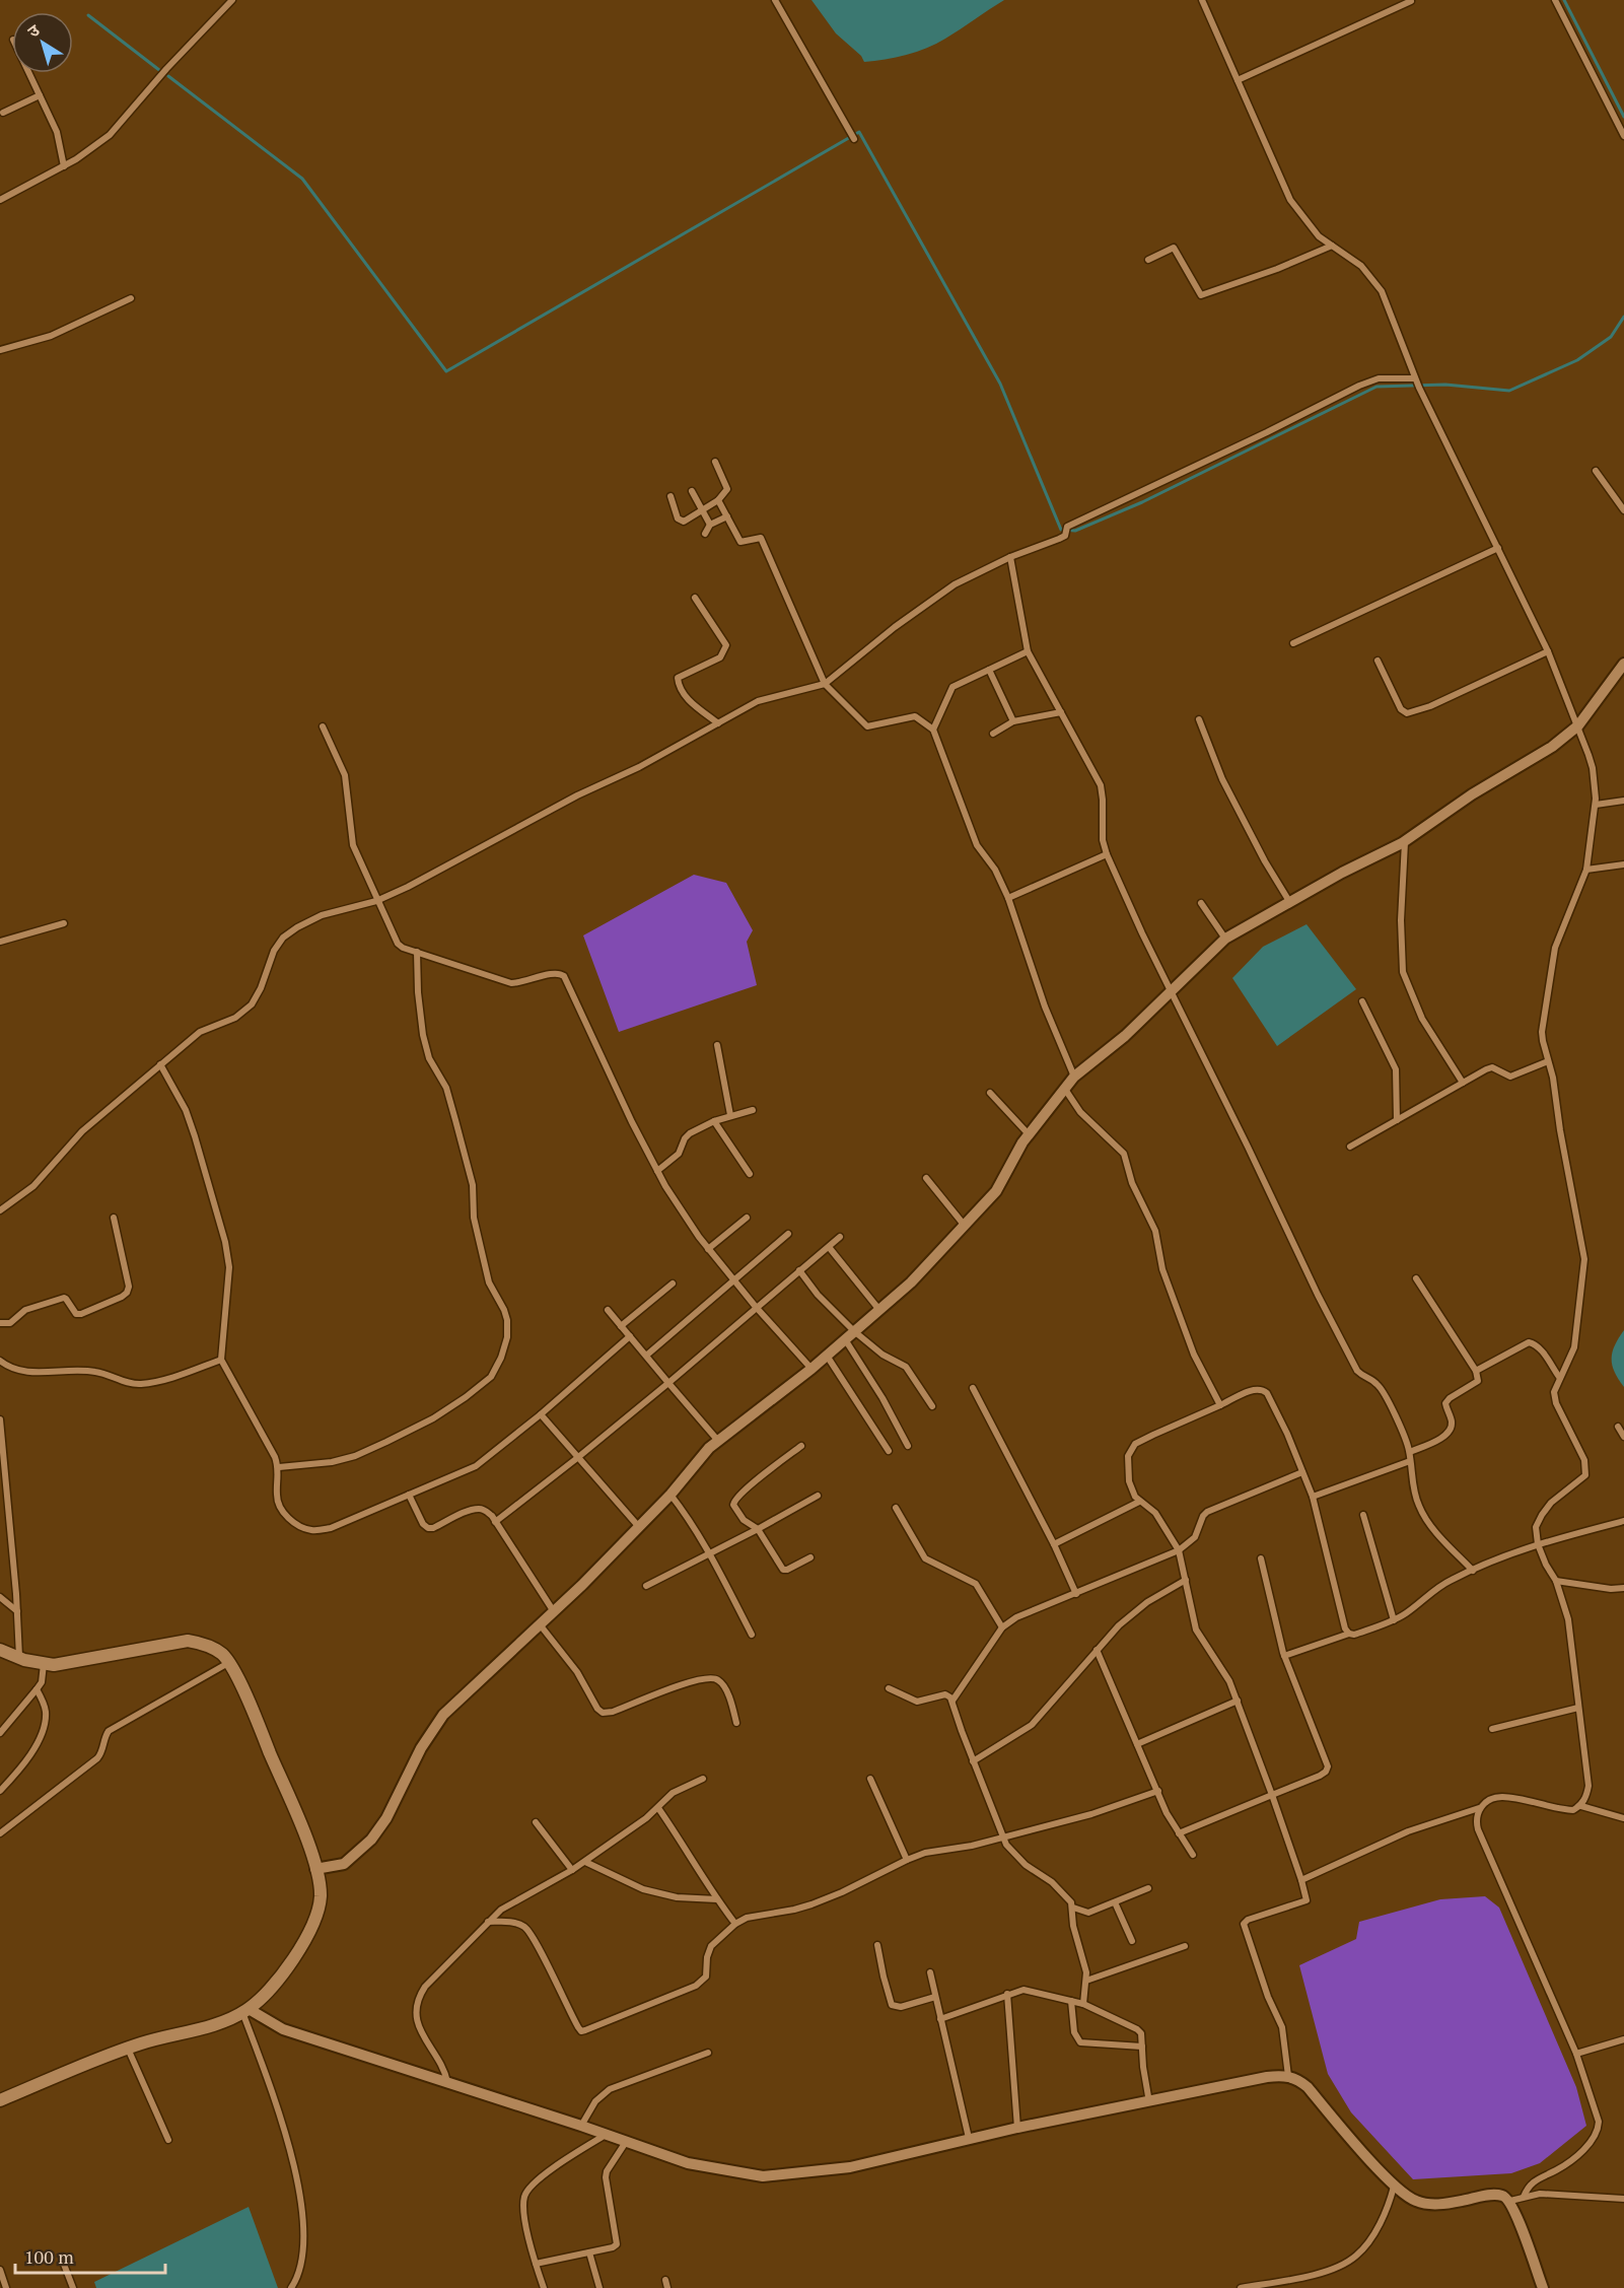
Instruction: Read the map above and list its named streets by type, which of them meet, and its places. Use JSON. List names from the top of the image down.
{
  "scale_bar": "100 m",
  "north": "top left"
}
